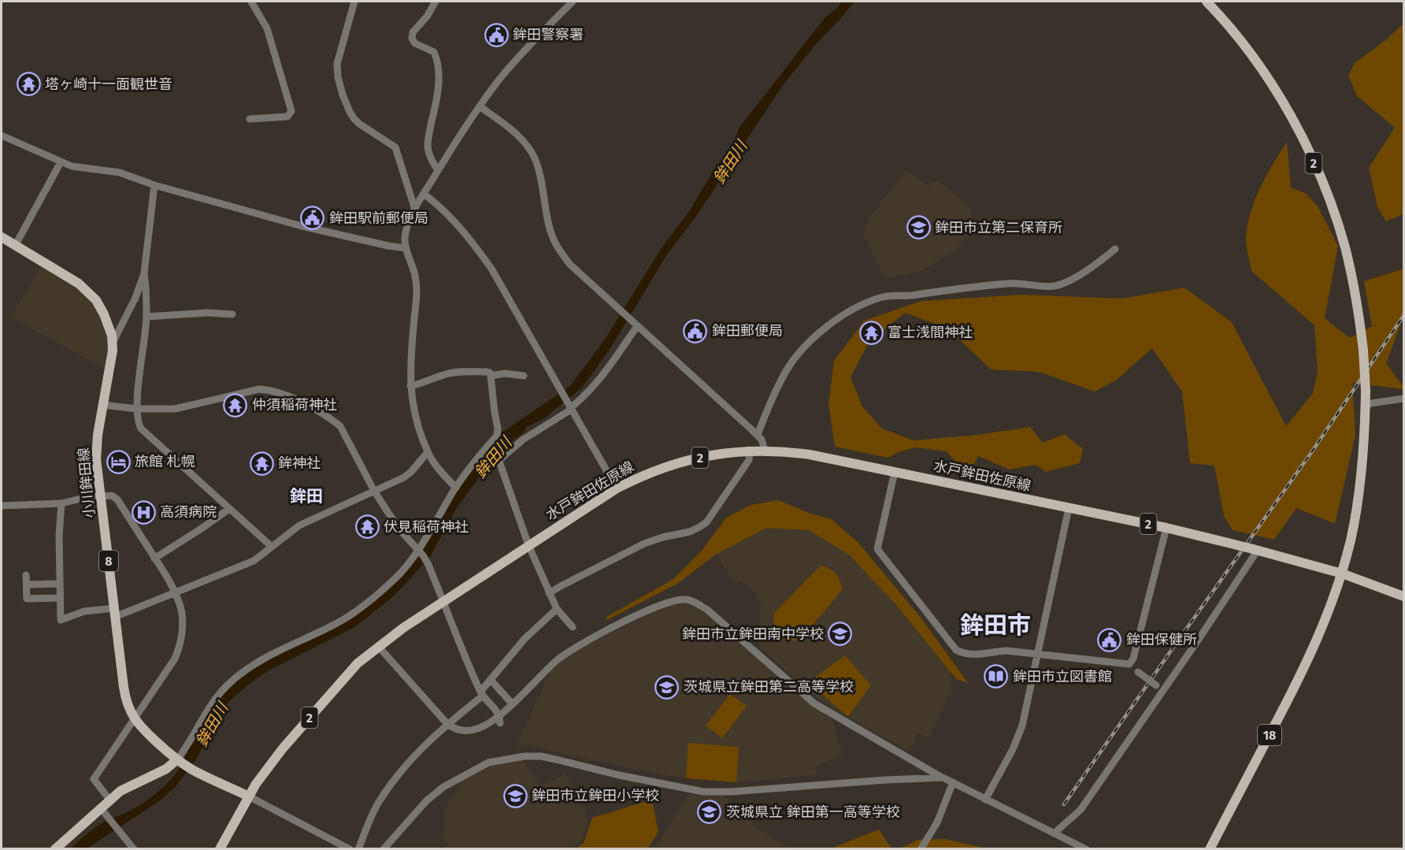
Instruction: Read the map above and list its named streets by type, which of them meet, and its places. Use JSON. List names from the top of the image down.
{
  "streets": {
    "main road": [
      "2",
      "水戸鉾田佐原線",
      "小川鉾田線",
      "8",
      "18"
    ]
  },
  "crossings": [
    ["2", "水戸鉾田佐原線"],
    ["2", "18"],
    ["水戸鉾田佐原線", "18"]
  ],
  "districts": ["鉾田", "鉾田市"],
  "water": ["鉾田川"],
  "places": {
    "public building": [
      "鉾田警察署",
      "鉾田駅前郵便局",
      "鉾田郵便局",
      "鉾田保健所"
    ],
    "temple": [
      "塔ヶ崎十一面観世音",
      "富士浅間神社",
      "仲須稲荷神社",
      "鉾神社",
      "伏見稲荷神社"
    ],
    "school or university": [
      "鉾田市立第二保育所",
      "鉾田市立鉾田南中学校",
      "茨城県立鉾田第二高等学校",
      "鉾田市立鉾田小学校",
      "茨城県立 鉾田第一高等学校"
    ],
    "hotel": ["旅館 札幌"],
    "hospital": ["高須病院"],
    "library": ["鉾田市立図書館"]
  }
}
